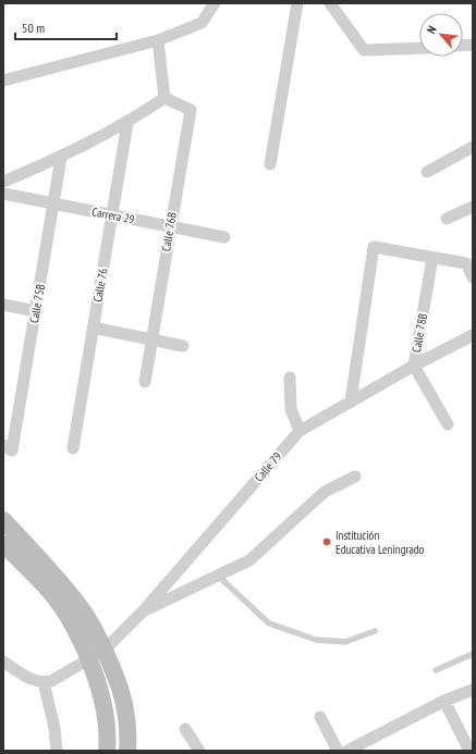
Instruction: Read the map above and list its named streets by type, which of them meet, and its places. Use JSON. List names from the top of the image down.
{
  "streets": {
    "street": [
      "Carrera 29",
      "Calle 76B",
      "Calle 76",
      "Calle 75B",
      "Calle 78B",
      "Calle 79"
    ]
  },
  "crossings": [
    ["Carrera 29", "Calle 76B"],
    ["Carrera 29", "Calle 76"],
    ["Carrera 29", "Calle 75B"],
    ["Calle 78B", "Calle 79"]
  ],
  "places": ["Institución Educativa Leningrado"],
  "scale_bar": "50 m",
  "north": "top left"
}
